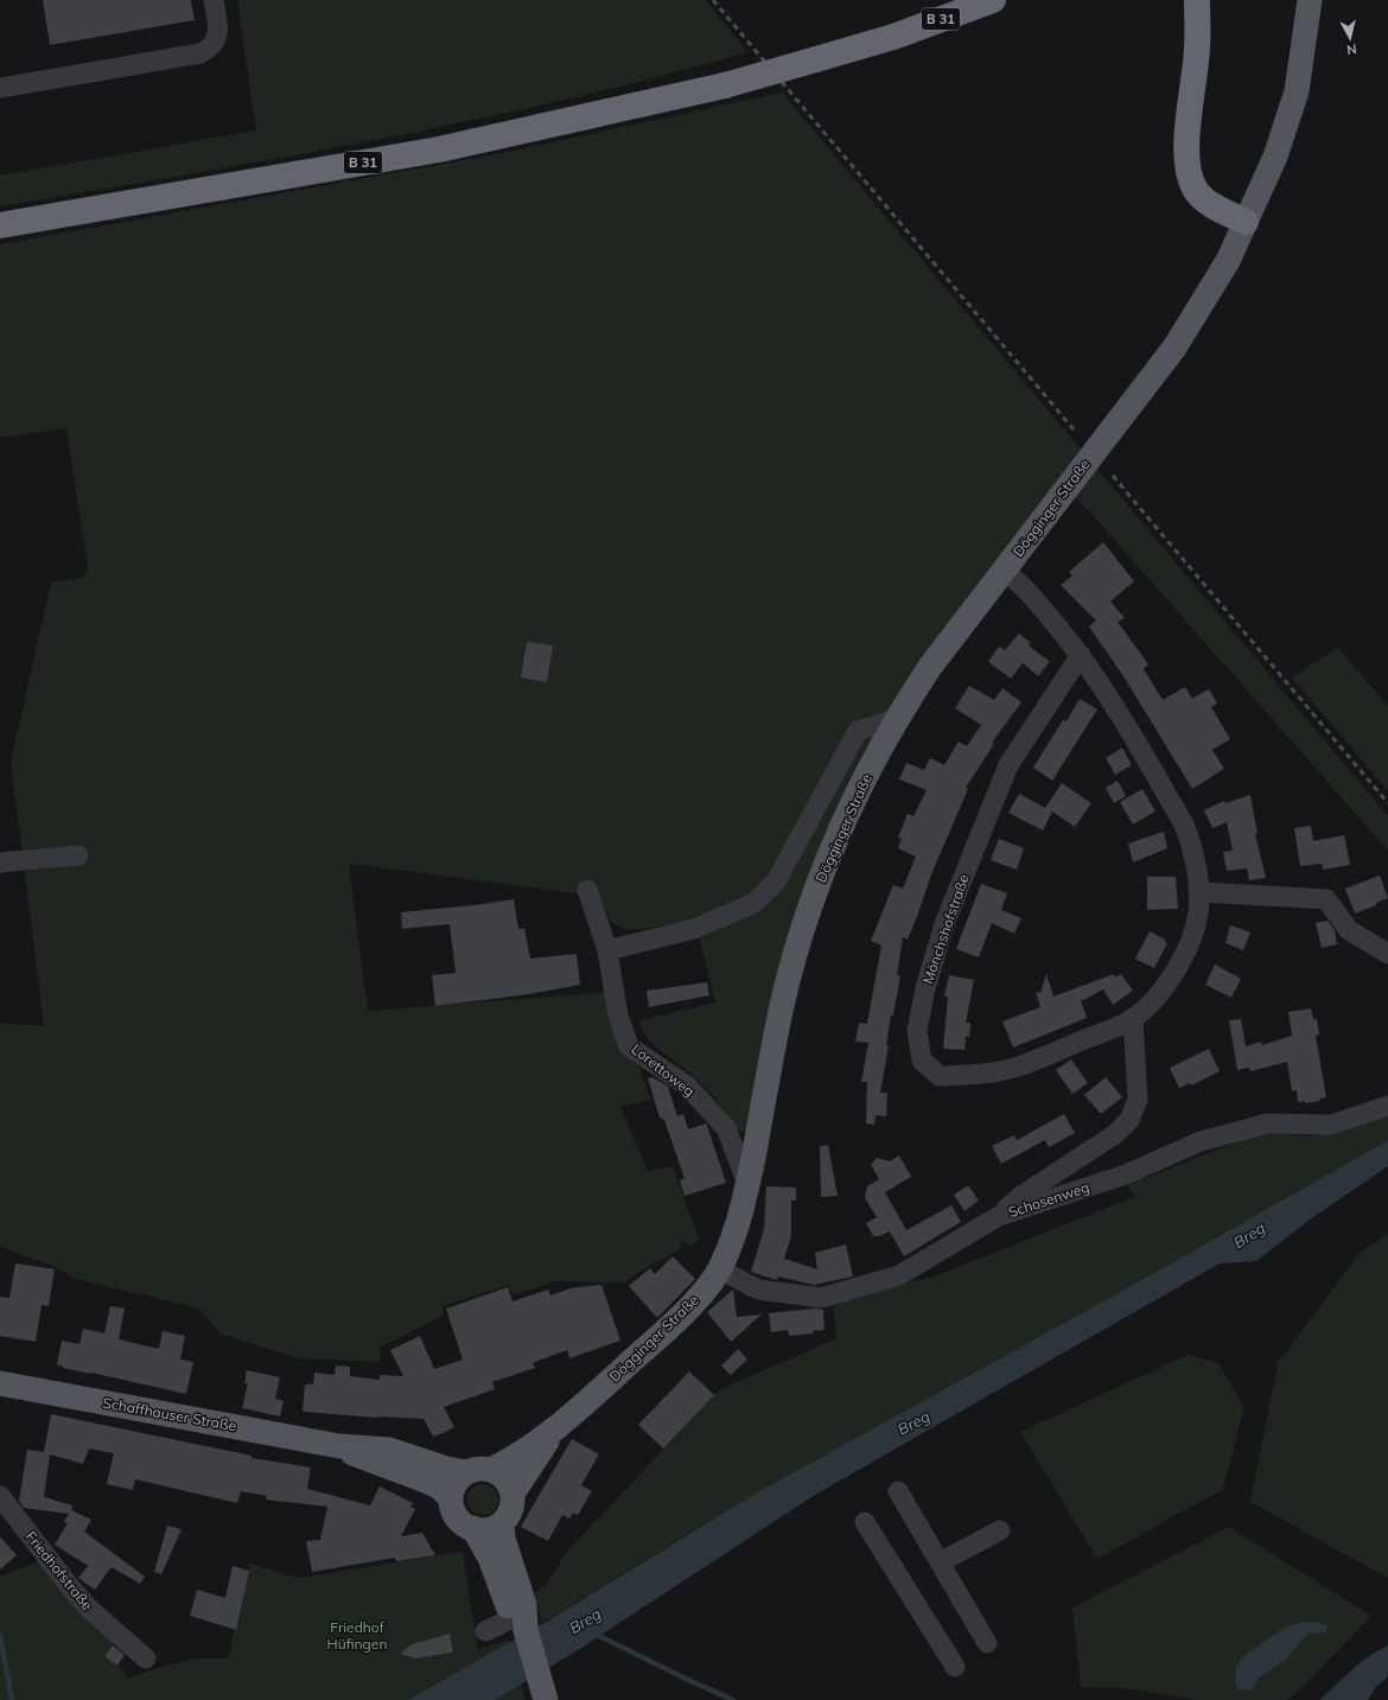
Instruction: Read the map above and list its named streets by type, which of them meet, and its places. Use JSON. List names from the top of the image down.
{
  "streets": {
    "highway": ["B 31"],
    "main road": ["Dögginger Straße", "Schaffhauser Straße"],
    "street": [
      "Mönchshofstraße",
      "Lorettoweg",
      "Schosenweg",
      "Friedhofstraße"
    ]
  },
  "crossings": [
    ["Dögginger Straße", "Mönchshofstraße"],
    ["Dögginger Straße", "Lorettoweg"],
    ["Dögginger Straße", "Schosenweg"],
    ["Dögginger Straße", "Schaffhauser Straße"]
  ],
  "water": ["Breg"],
  "parks": ["Friedhof Hüfingen"],
  "north": "bottom"
}
